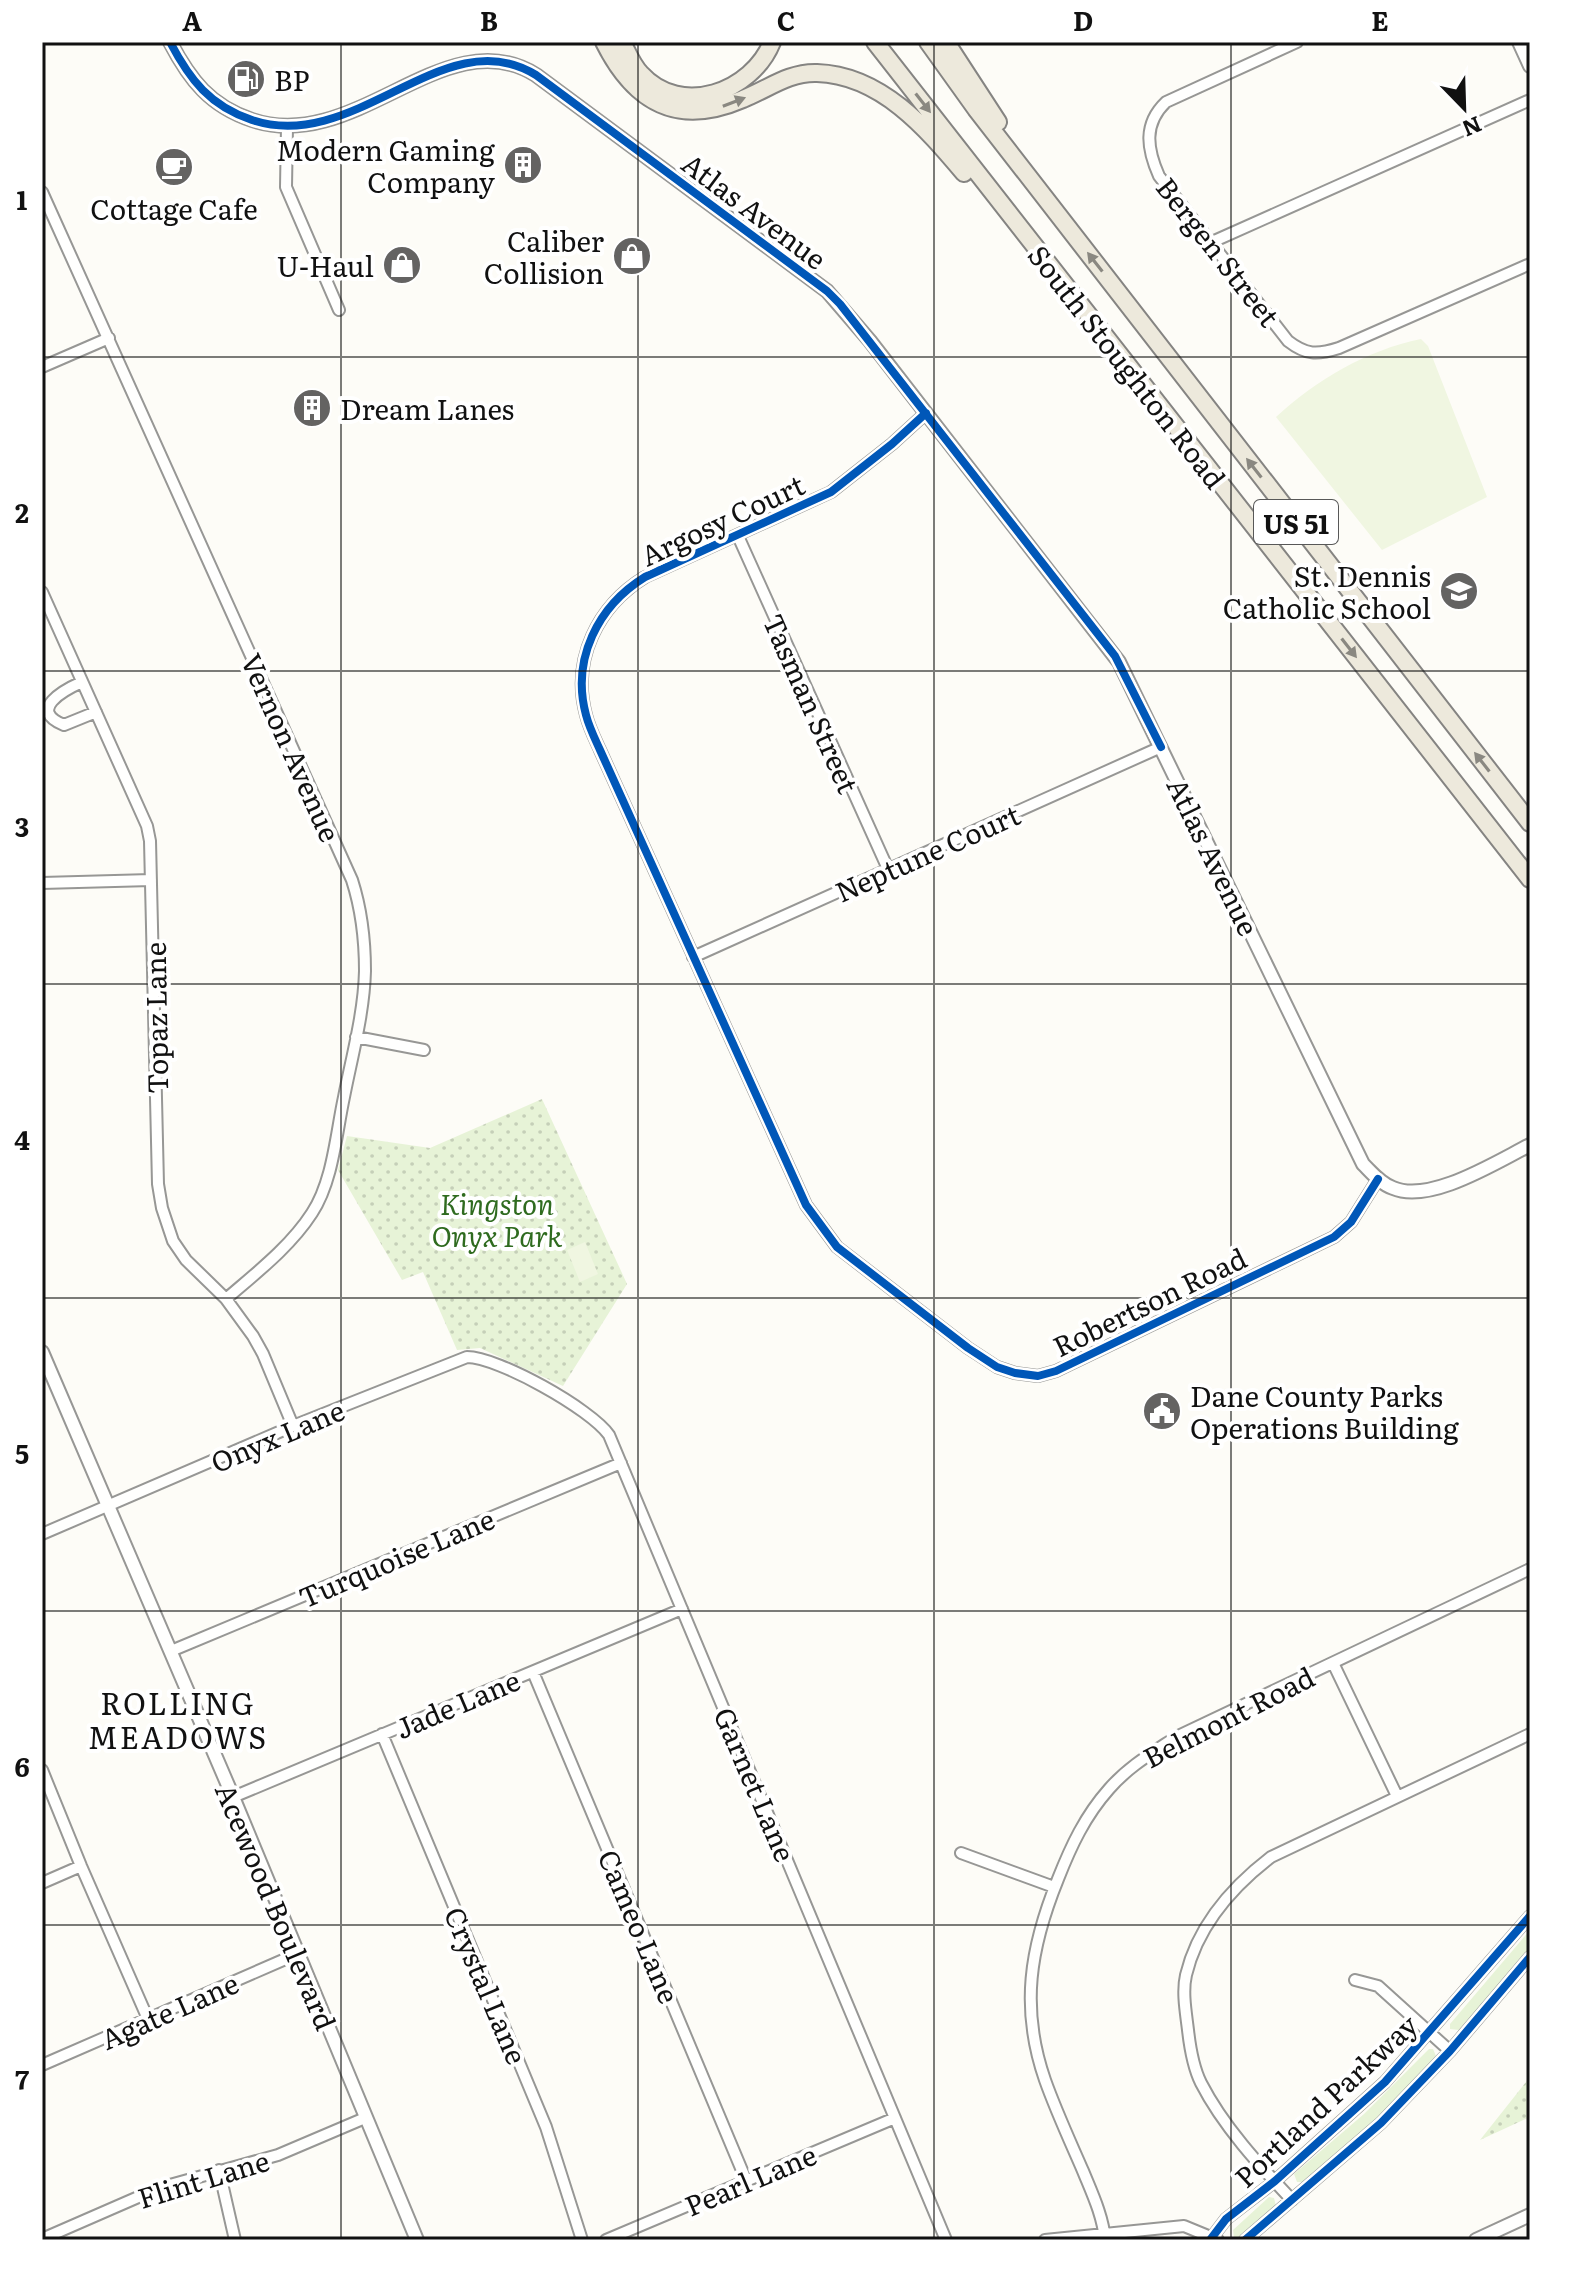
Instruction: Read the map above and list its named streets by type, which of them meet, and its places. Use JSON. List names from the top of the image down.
{
  "streets": {
    "main road": ["South Stoughton Road", "US 51"],
    "street": [
      "Atlas Avenue",
      "Bergen Street",
      "Argosy Court",
      "Tasman Street",
      "Vernon Avenue",
      "Neptune Court",
      "Topaz Lane",
      "Robertson Road",
      "Onyx Lane",
      "Turquoise Lane",
      "Jade Lane",
      "Belmont Road",
      "Garnet Lane",
      "Acewood Boulevard",
      "Cameo Lane",
      "Crystal Lane",
      "Agate Lane",
      "Portland Parkway",
      "Flint Lane",
      "Pearl Lane"
    ]
  },
  "crossings": [
    ["Atlas Avenue", "Argosy Court"],
    ["Atlas Avenue", "Neptune Court"],
    ["Atlas Avenue", "Robertson Road"],
    ["Argosy Court", "Tasman Street"],
    ["Argosy Court", "Neptune Court"],
    ["Argosy Court", "Robertson Road"],
    ["Tasman Street", "Neptune Court"],
    ["Vernon Avenue", "Topaz Lane"],
    ["Neptune Court", "Robertson Road"],
    ["Topaz Lane", "Onyx Lane"],
    ["Onyx Lane", "Garnet Lane"],
    ["Onyx Lane", "Acewood Boulevard"],
    ["Turquoise Lane", "Garnet Lane"],
    ["Turquoise Lane", "Acewood Boulevard"],
    ["Jade Lane", "Garnet Lane"],
    ["Jade Lane", "Acewood Boulevard"],
    ["Jade Lane", "Cameo Lane"],
    ["Jade Lane", "Crystal Lane"],
    ["Garnet Lane", "Pearl Lane"],
    ["Acewood Boulevard", "Agate Lane"],
    ["Acewood Boulevard", "Flint Lane"],
    ["Cameo Lane", "Pearl Lane"]
  ],
  "districts": ["ROLLING MEADOWS"],
  "parks": ["Kingston Onyx Park"],
  "places": {
    "fuel station": ["BP"],
    "building": ["Modern Gaming Company", "Dream Lanes"],
    "cafe": ["Cottage Cafe"],
    "shop": ["Caliber Collision", "U-Haul"],
    "school or university": ["St. Dennis Catholic School"],
    "public building": ["Dane County Parks Operations Building"]
  },
  "north": "bottom right",
  "grid": {
    "columns": [
      "A",
      "B",
      "C",
      "D",
      "E"
    ],
    "rows": [
      "1",
      "2",
      "3",
      "4",
      "5",
      "6",
      "7"
    ]
  }
}
